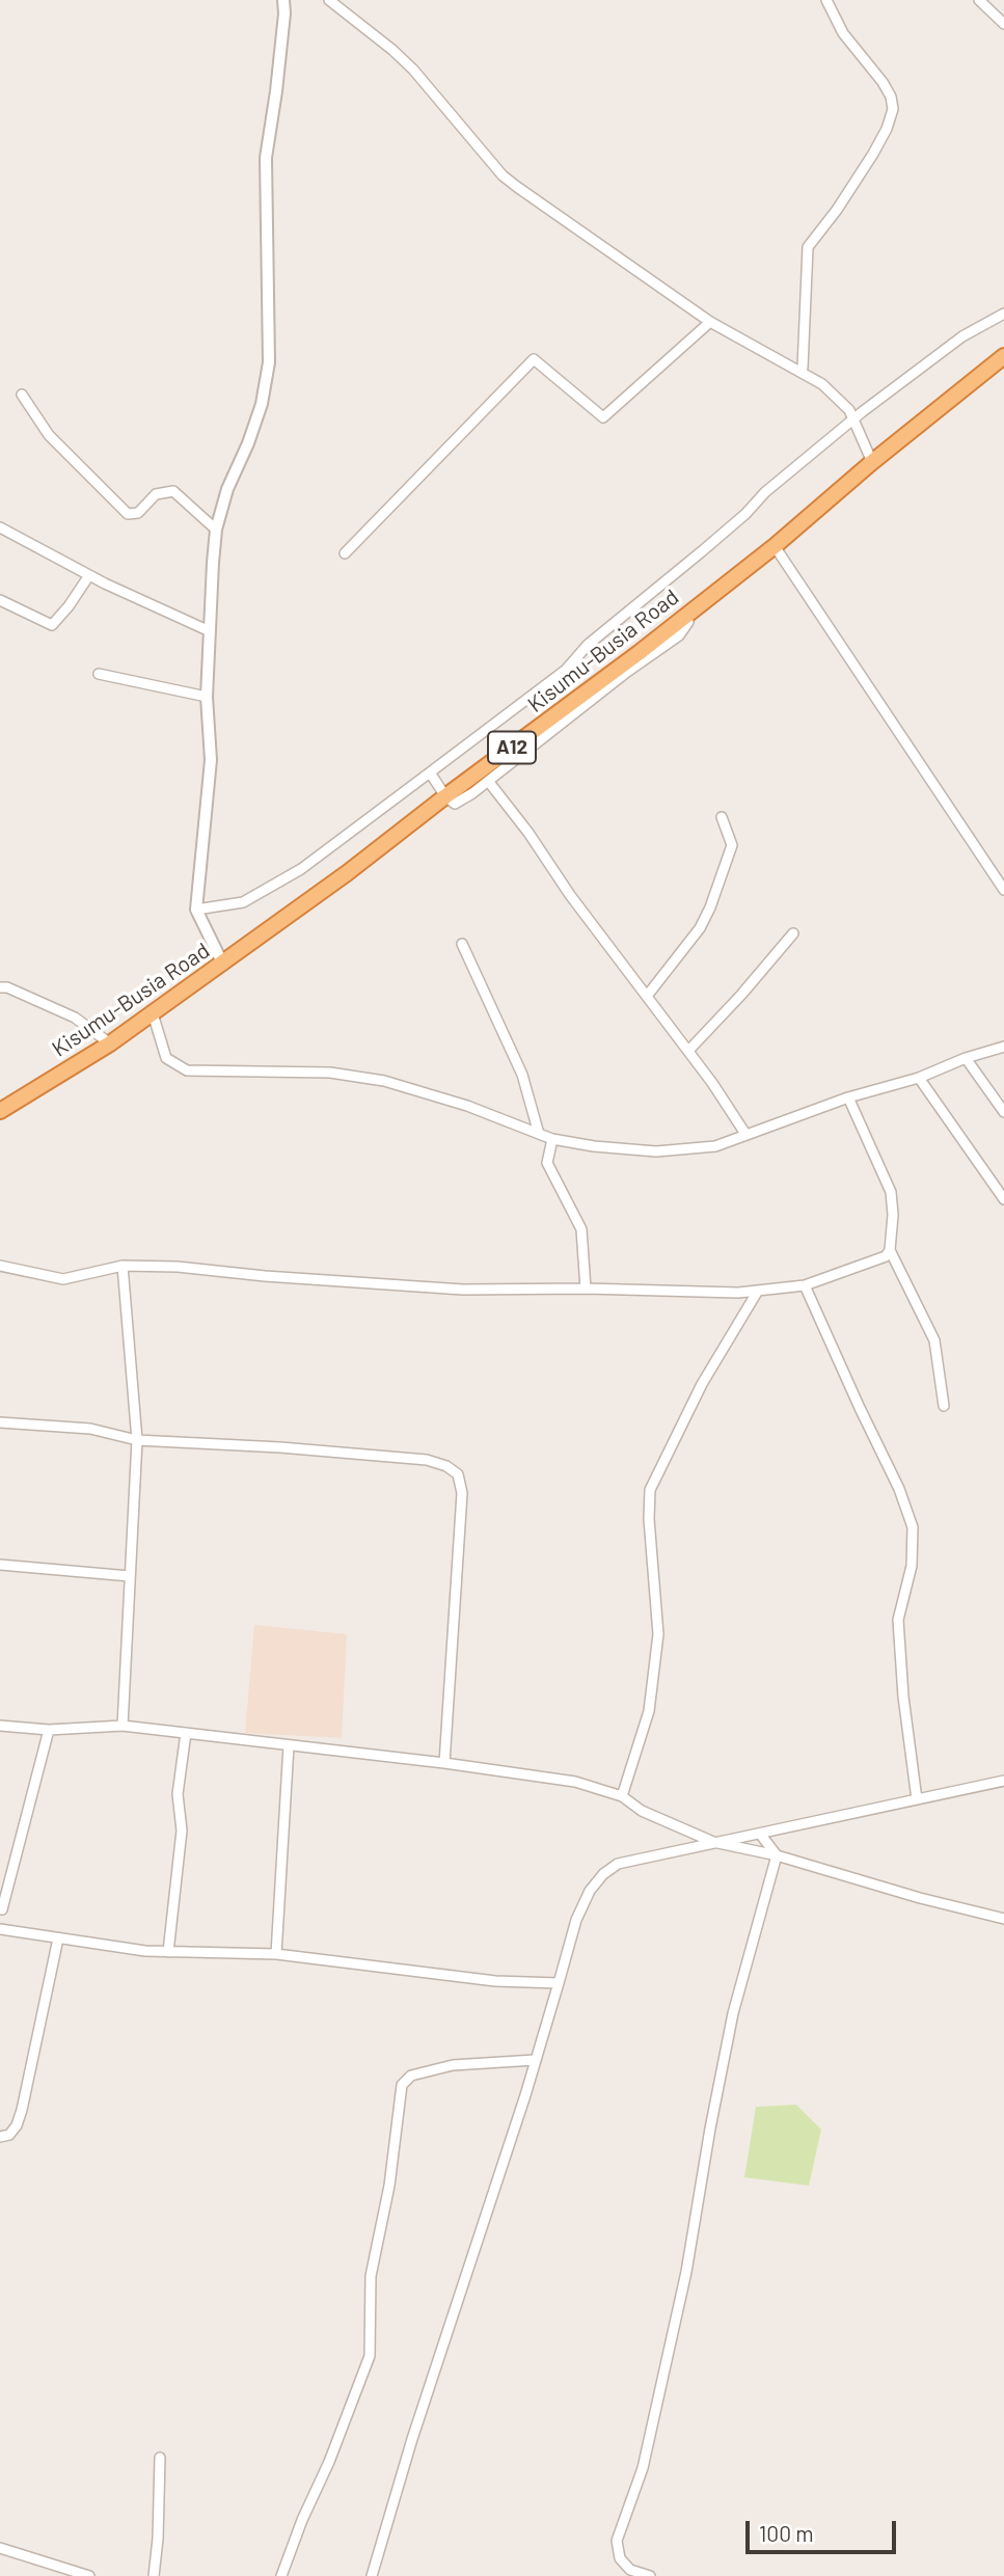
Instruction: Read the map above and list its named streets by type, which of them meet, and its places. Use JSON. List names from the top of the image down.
{
  "streets": {
    "highway": ["Kisumu-Busia Road", "A12"]
  },
  "scale_bar": "100 m"
}
